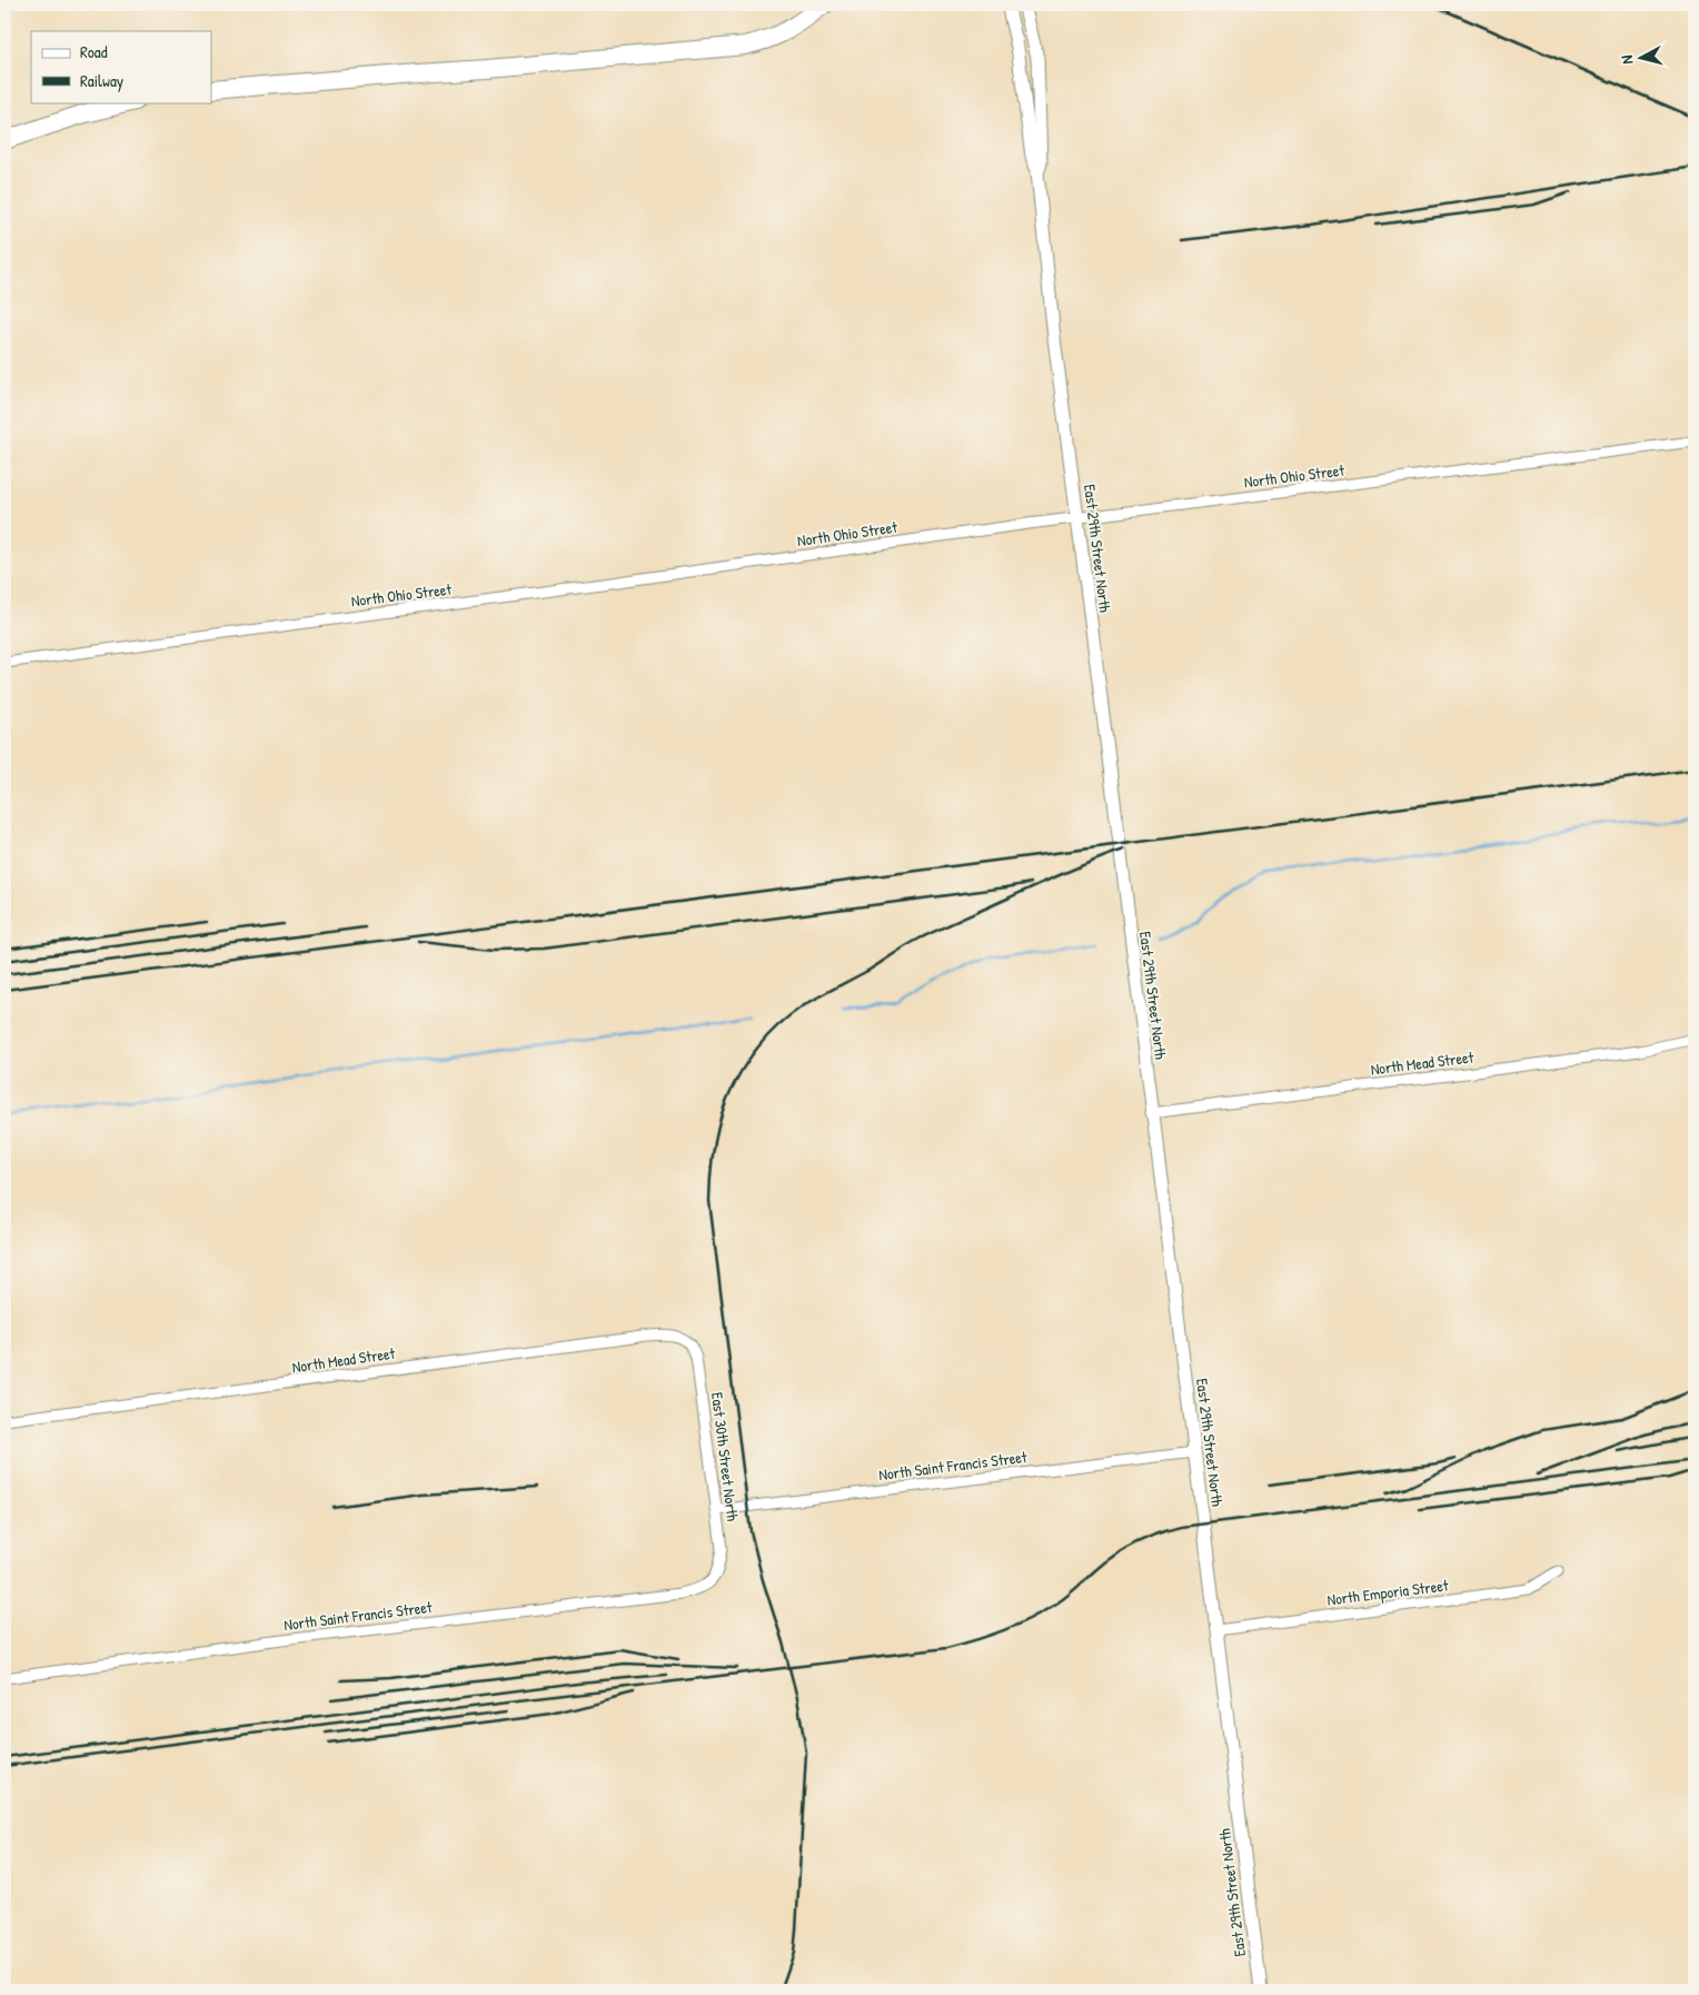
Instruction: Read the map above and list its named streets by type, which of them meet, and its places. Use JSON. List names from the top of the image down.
{
  "streets": {
    "street": [
      "North Ohio Street",
      "East 29th Street North",
      "North Mead Street",
      "East 30th Street North",
      "North Saint Francis Street",
      "North Emporia Street"
    ]
  },
  "crossings": [
    ["North Ohio Street", "East 29th Street North"],
    ["East 29th Street North", "North Mead Street"],
    ["East 29th Street North", "North Saint Francis Street"],
    ["East 29th Street North", "North Emporia Street"],
    ["North Mead Street", "East 30th Street North"],
    ["East 30th Street North", "North Saint Francis Street"]
  ],
  "legend": ["Road", "Railway"],
  "north": "left"
}
